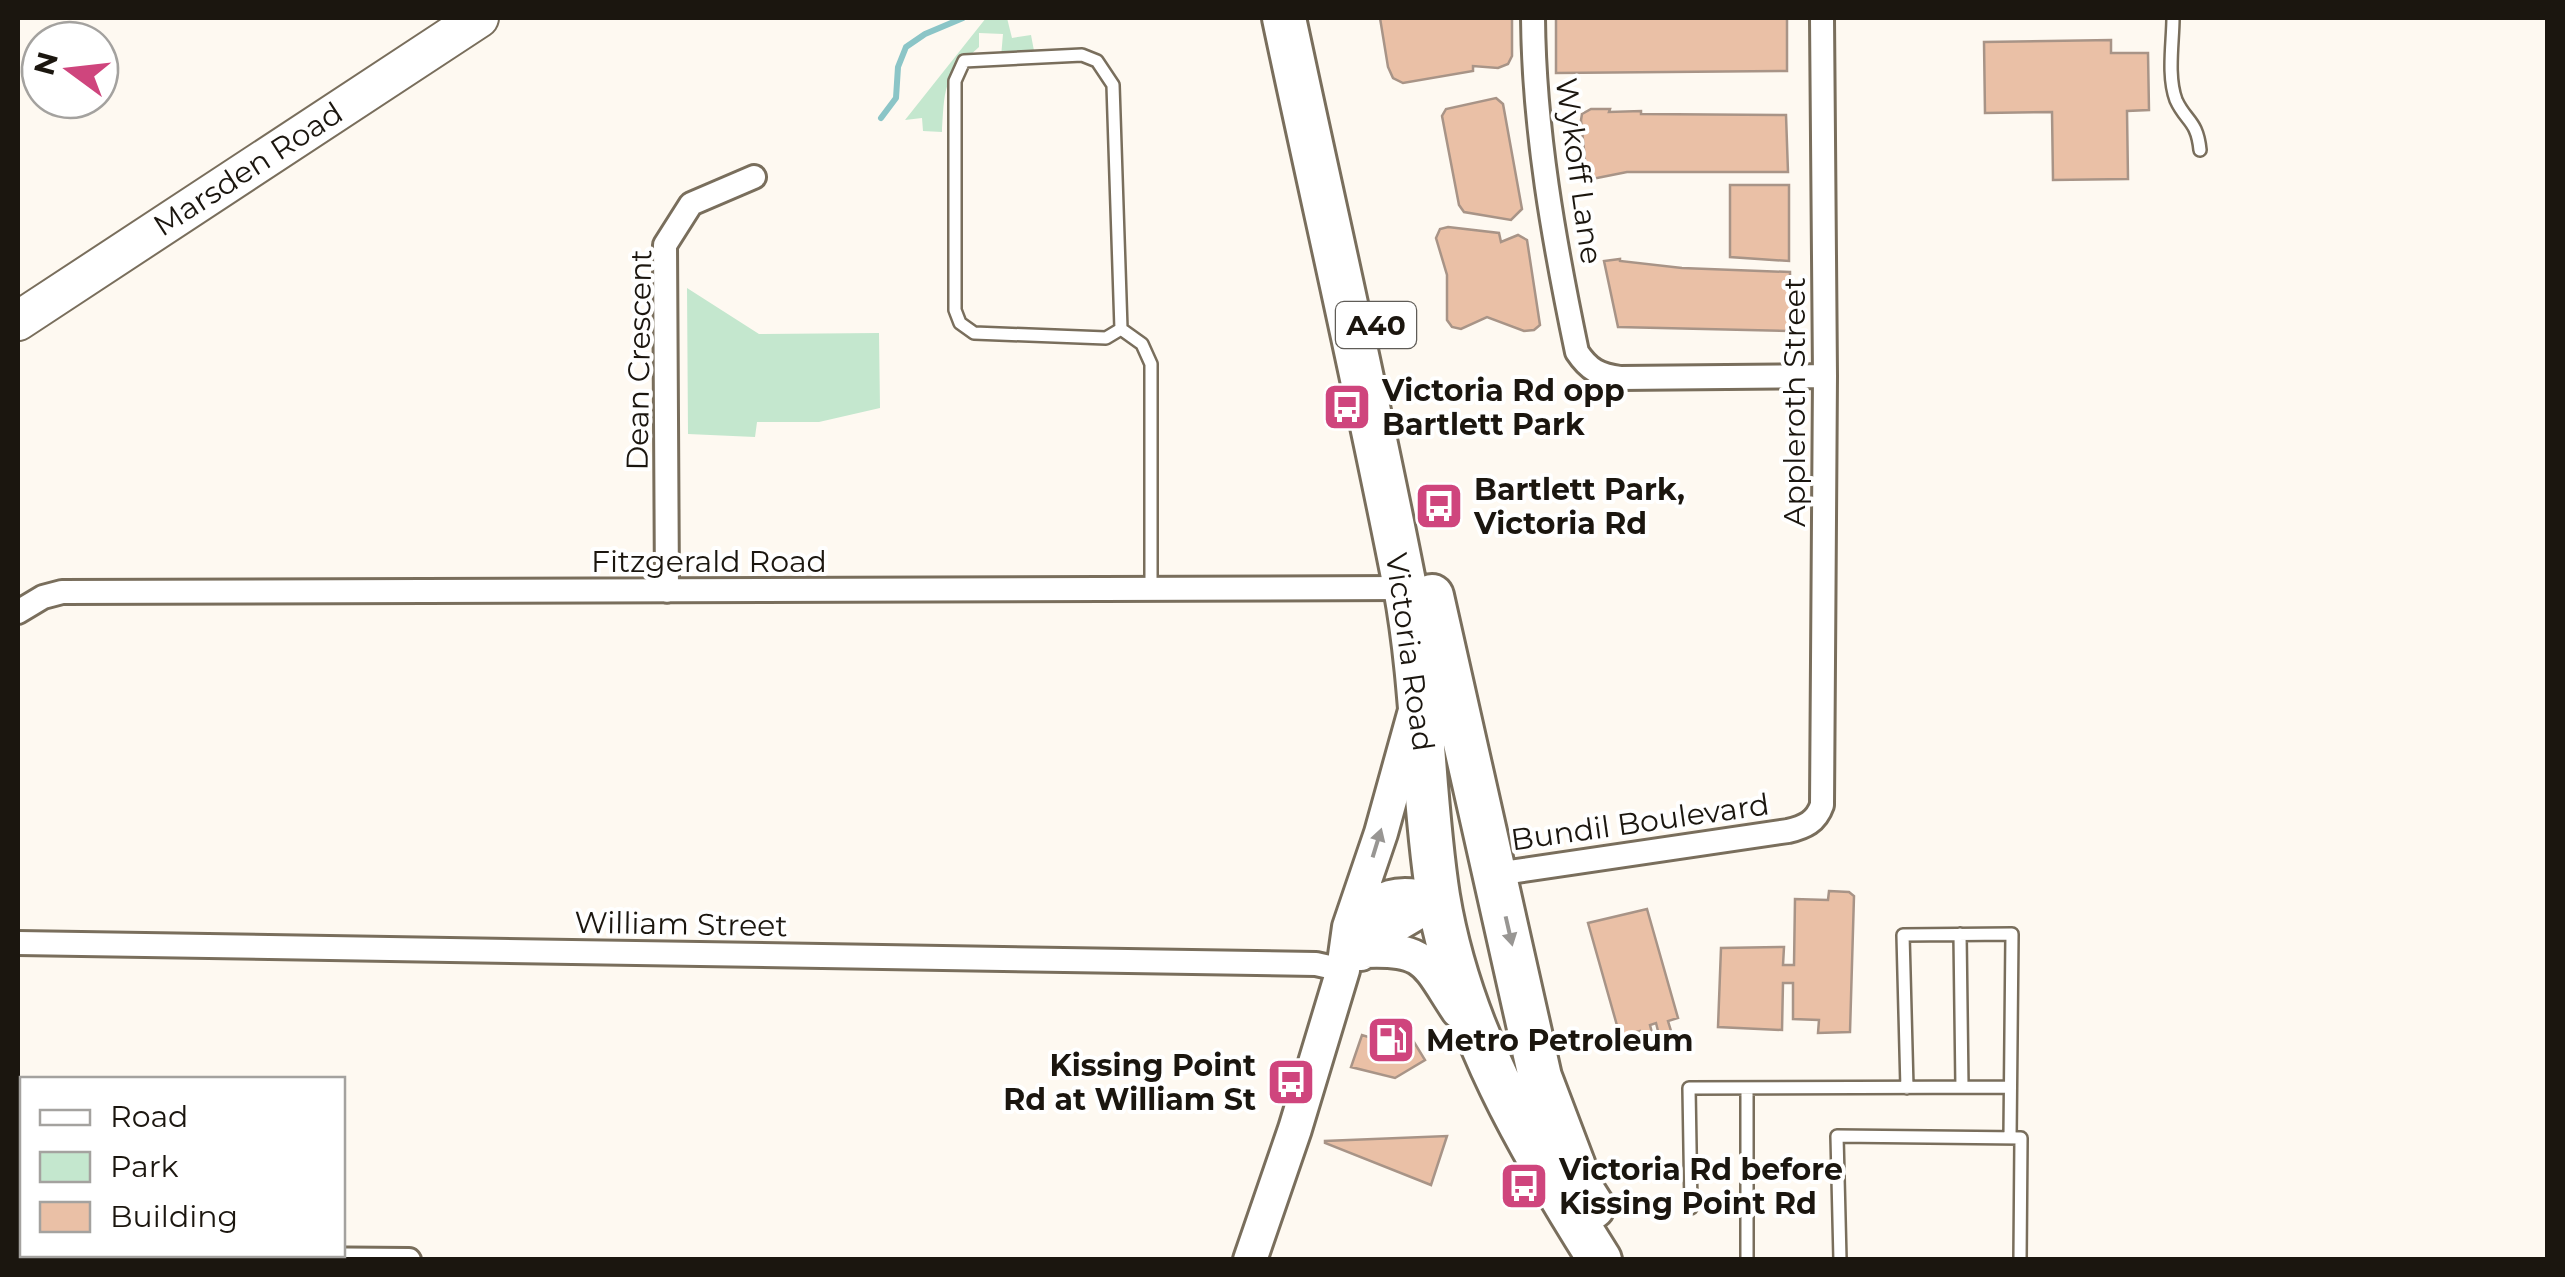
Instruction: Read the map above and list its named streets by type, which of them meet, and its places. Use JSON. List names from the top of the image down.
{
  "streets": {
    "highway": ["A40", "Victoria Road"],
    "main road": ["Marsden Road"],
    "street": [
      "Wykoff Lane",
      "Dean Crescent",
      "Appleroth Street",
      "Fitzgerald Road",
      "Bundil Boulevard",
      "William Street"
    ]
  },
  "crossings": [
    ["Wykoff Lane", "Appleroth Street"],
    ["Dean Crescent", "Fitzgerald Road"],
    ["Appleroth Street", "Bundil Boulevard"],
    ["Fitzgerald Road", "Victoria Road"],
    ["Victoria Road", "Bundil Boulevard"]
  ],
  "places": {
    "bus stop": [
      "Victoria Rd opp Bartlett Park",
      "Bartlett Park, Victoria Rd",
      "Kissing Point Rd at William St",
      "Victoria Rd before Kissing Point Rd"
    ],
    "fuel station": ["Metro Petroleum"]
  },
  "legend": ["Road", "Park", "Building"],
  "north": "left"
}
